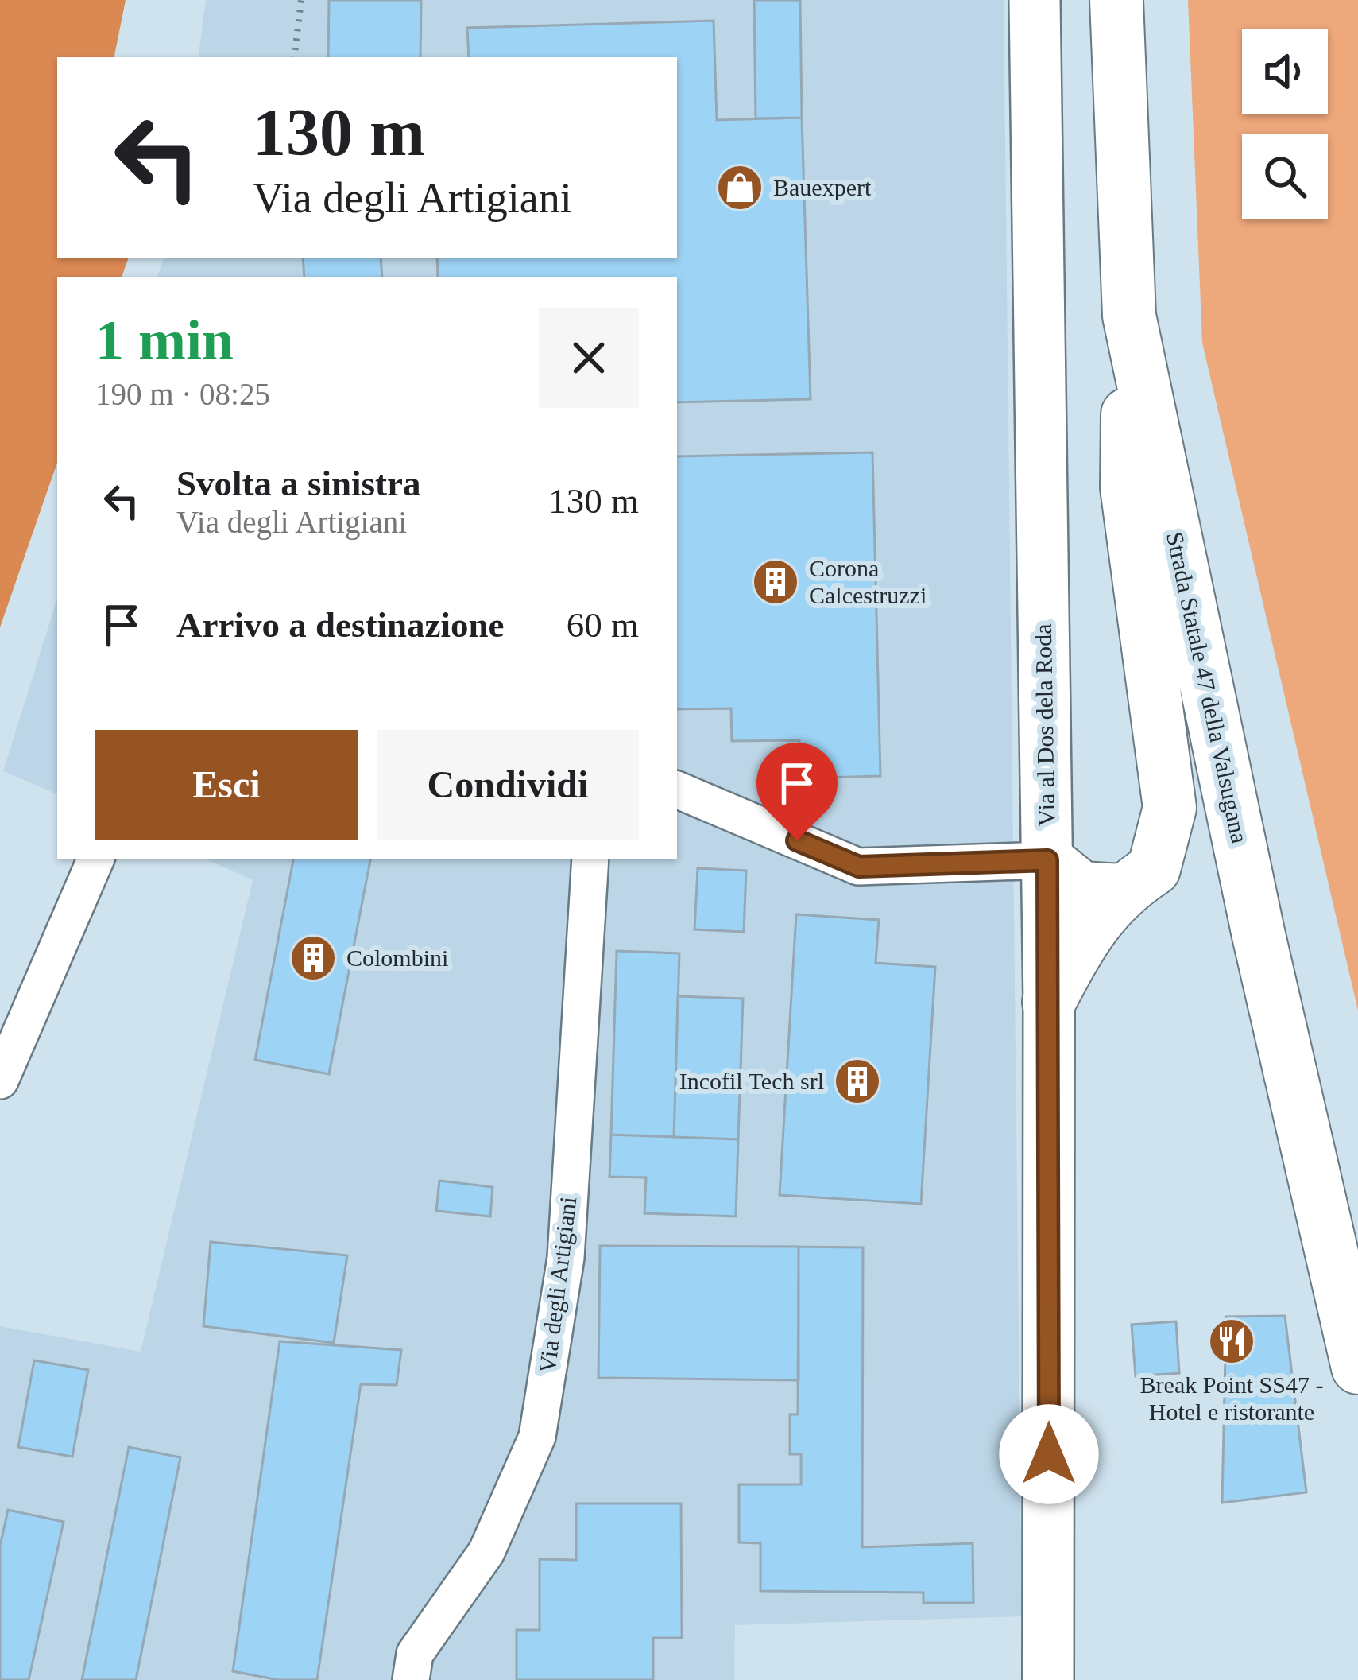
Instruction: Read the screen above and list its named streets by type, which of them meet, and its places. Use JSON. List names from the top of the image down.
{
  "streets": {
    "highway": ["Strada Statale 47 della Valsugana"],
    "main road": ["Via al Dos dela Roda"],
    "street": ["Via degli Artigiani"]
  },
  "places": {
    "shop": ["Bauexpert"],
    "building": ["Corona Calcestruzzi", "Colombini", "Incofil Tech srl"],
    "restaurant": ["Break Point SS47 - Hotel e ristorante"]
  },
  "page": {
    "turn": ["130 m", "Via degli Artigiani"],
    "heading": ["1 min", "190 m · 08:25"],
    "list": [
      {
        "name": "Svolta a sinistra",
        "note": "Via degli Artigiani",
        "value": "130 m"
      },
      {
        "name": "Arrivo a destinazione",
        "value": "60 m"
      }
    ],
    "buttons": ["Esci", "Condividi"]
  }
}
